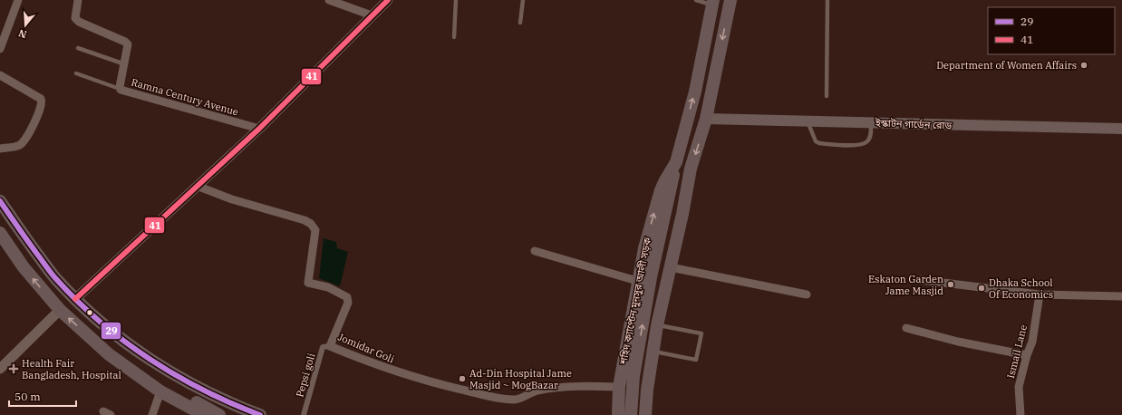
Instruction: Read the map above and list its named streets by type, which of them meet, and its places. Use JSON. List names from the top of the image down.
{
  "streets": {
    "main road": ["ইস্কাটন গার্ডেন রোড", "শহিদ ক্যাপ্টেন মুনসুর আলী সড়ক"],
    "street": [
      "Ramna Century Avenue",
      "Jomidar Goli",
      "Ismail Lane",
      "Pepsi goli"
    ]
  },
  "crossings": [
    ["শহিদ ক্যাপ্টেন মুনসুর আলী সড়ক", "Jomidar Goli"],
    ["Jomidar Goli", "Pepsi goli"]
  ],
  "places": {
    "other": [
      "Department of Women Affairs",
      "Eskaton Garden Jame Masjid",
      "Dhaka School Of Economics",
      "Ad-Din Hospital Jame Masjid ~ MogBazar"
    ],
    "health": ["Health Fair Bangladesh, Hospital"]
  },
  "lines": ["transit line 41", "transit line 29"],
  "legend": ["29", "41"],
  "scale_bar": "50 m",
  "north": "bottom"
}
